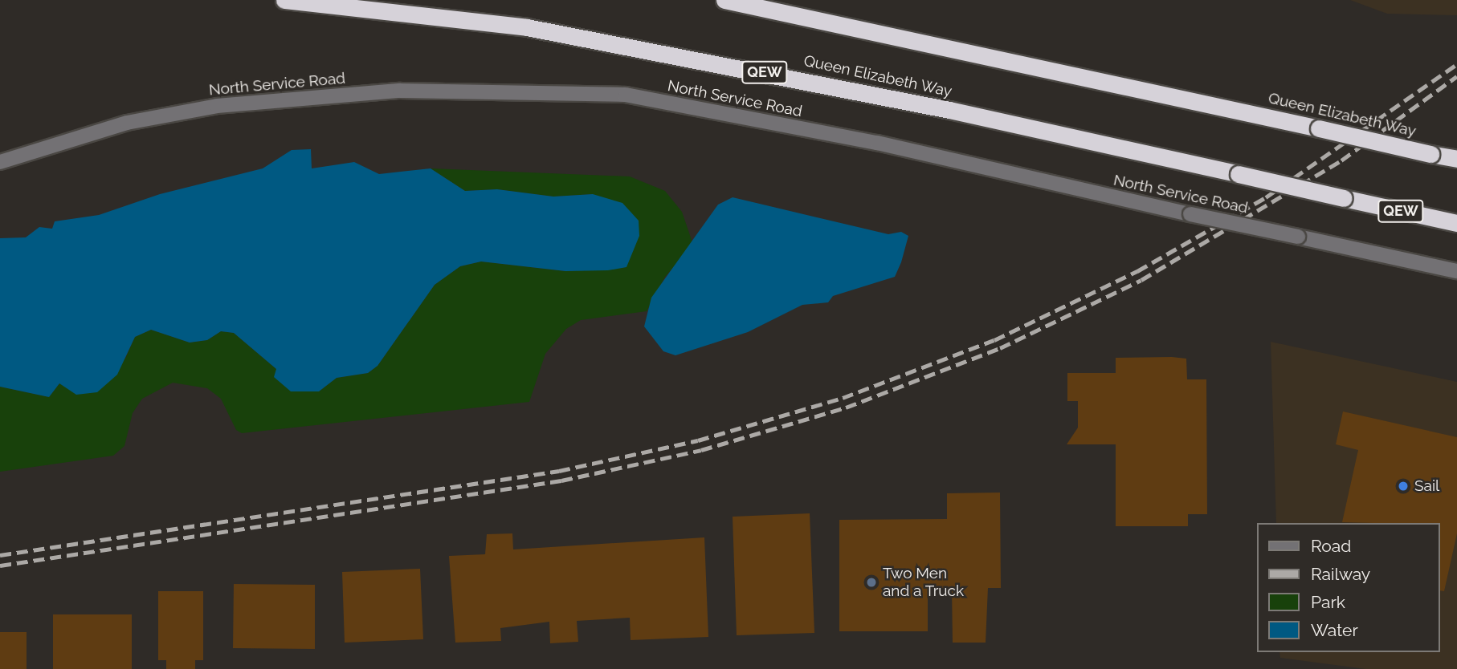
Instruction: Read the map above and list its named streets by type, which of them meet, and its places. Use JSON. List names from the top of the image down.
{
  "streets": {
    "highway": ["QEW", "Queen Elizabeth Way"],
    "street": ["North Service Road"]
  },
  "places": ["Sail", "Two Men and a Truck"],
  "legend": [
    "Road",
    "Railway",
    "Park",
    "Water"
  ]
}
